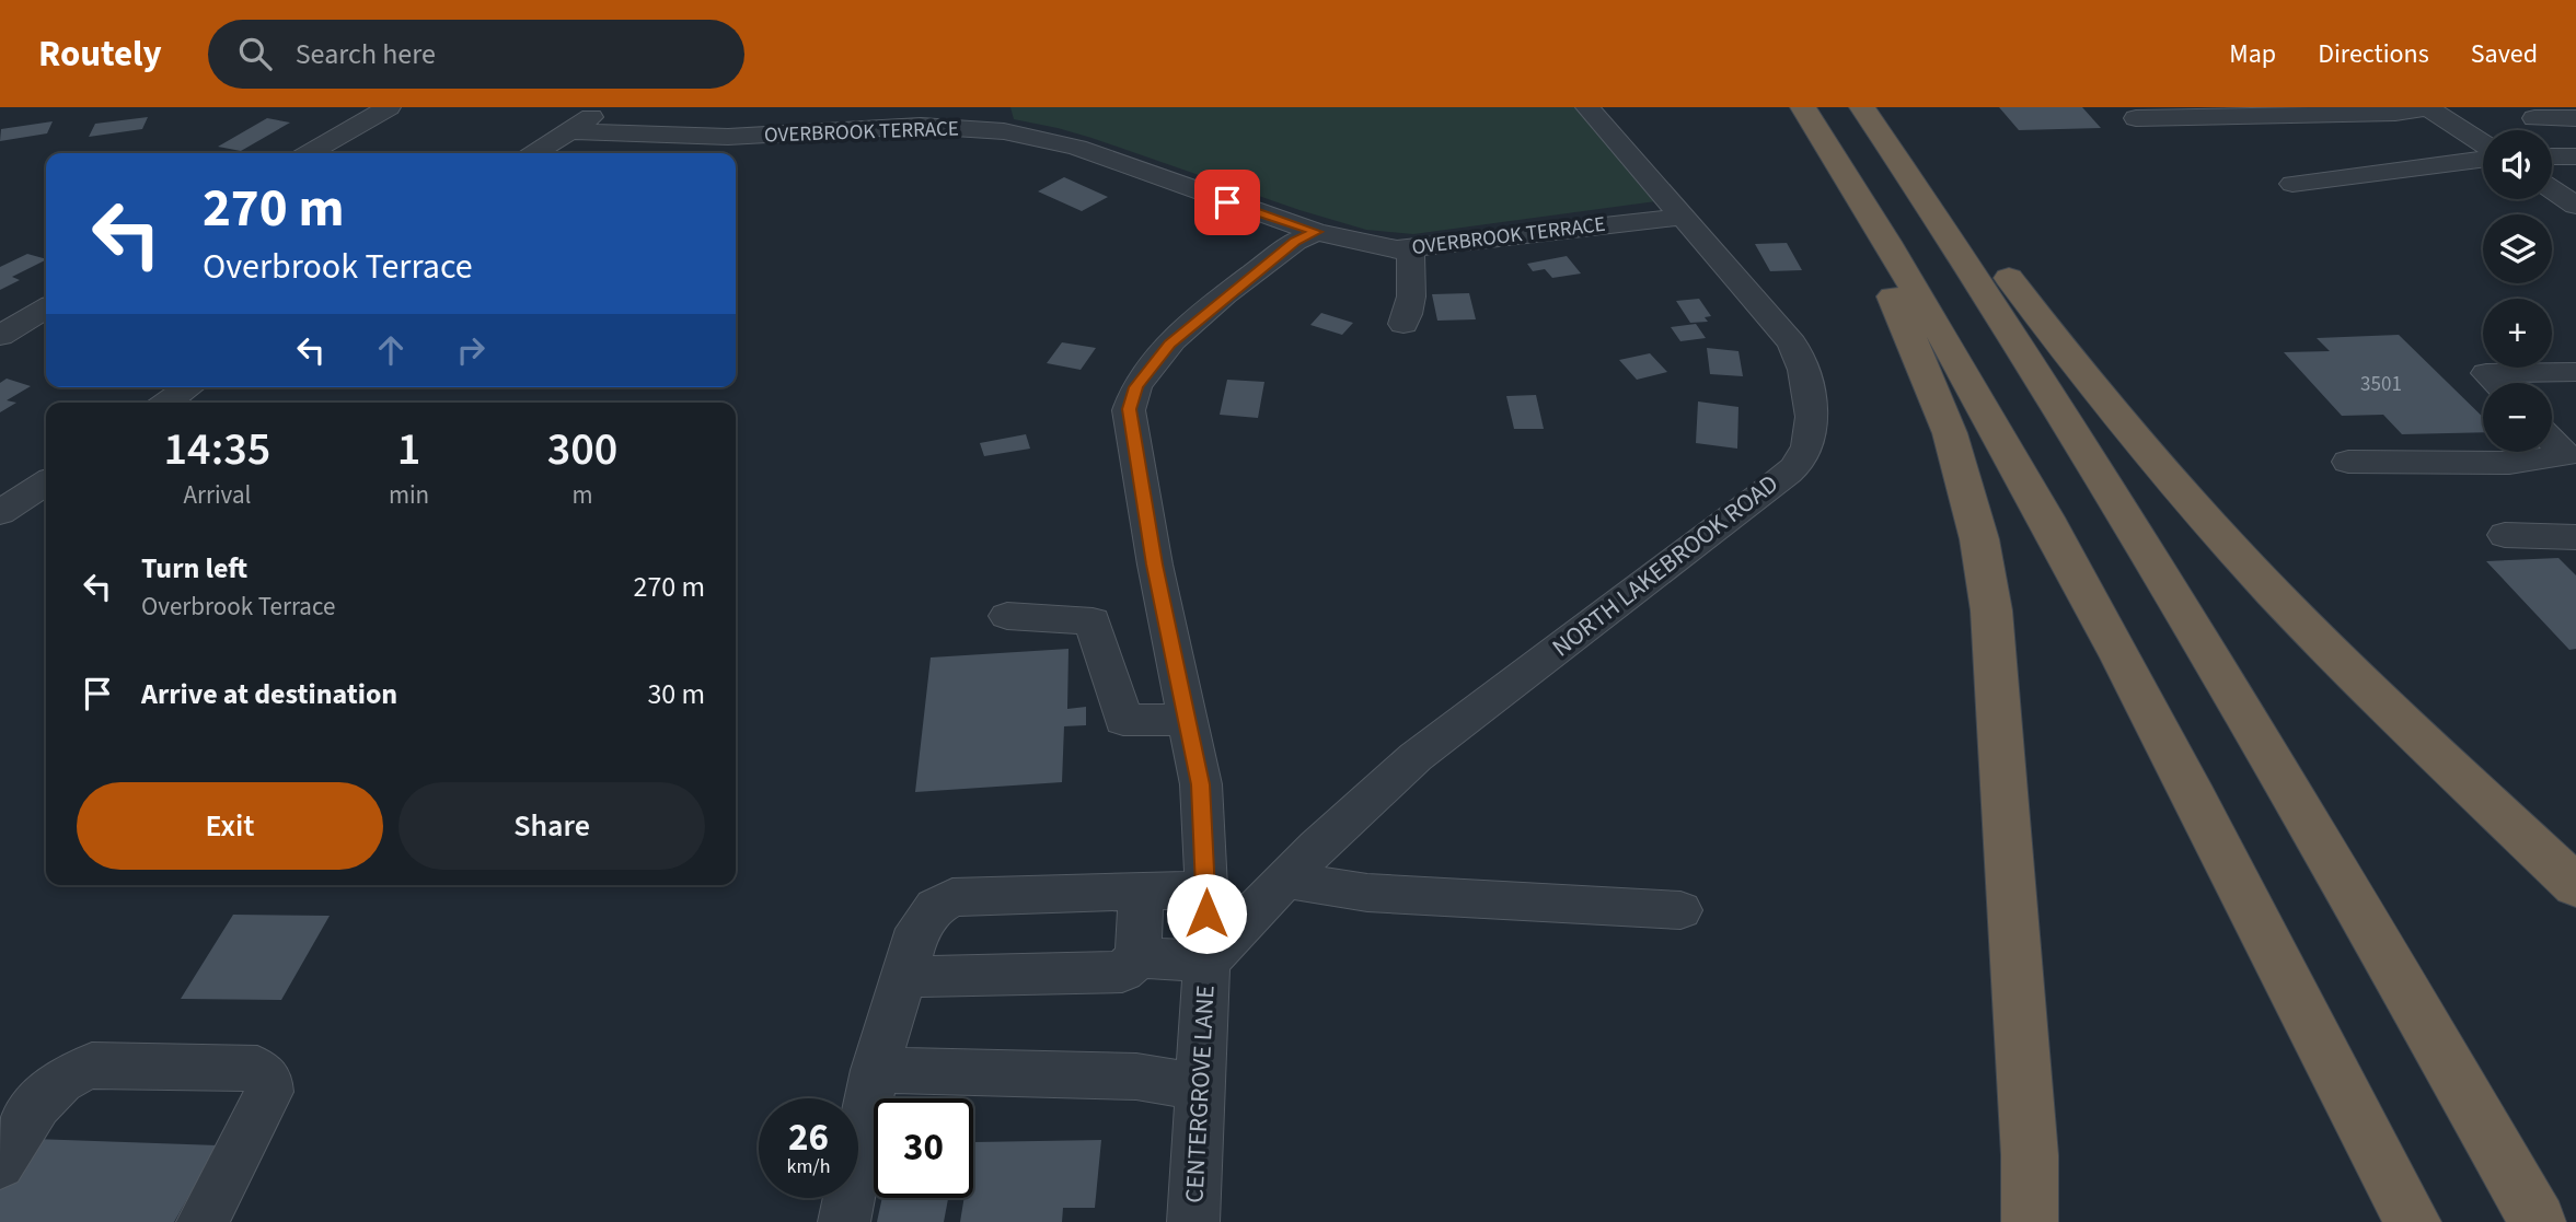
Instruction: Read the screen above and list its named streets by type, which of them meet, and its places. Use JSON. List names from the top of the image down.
{
  "streets": {
    "street": ["OVERBROOK TERRACE", "NORTH LAKEBROOK ROAD", "CENTERGROVE LANE"]
  },
  "crossings": [
    ["OVERBROOK TERRACE", "NORTH LAKEBROOK ROAD"],
    ["OVERBROOK TERRACE", "CENTERGROVE LANE"],
    ["NORTH LAKEBROOK ROAD", "CENTERGROVE LANE"]
  ],
  "house_numbers": ["3501"],
  "page": {
    "header": "Routely",
    "search": "Search here",
    "nav": ["Map", "Directions", "Saved"],
    "map_buttons": ["+", "−"],
    "turn": ["270 m", "Overbrook Terrace"],
    "eta": [
      "14:35",
      "Arrival",
      "1",
      "min",
      "300",
      "m"
    ],
    "list": [
      {
        "name": "Turn left",
        "note": "Overbrook Terrace",
        "value": "270 m"
      },
      {
        "name": "Arrive at destination",
        "value": "30 m"
      }
    ],
    "buttons": ["Exit", "Share"],
    "speed": "26 km/h",
    "limit": "30"
  }
}
